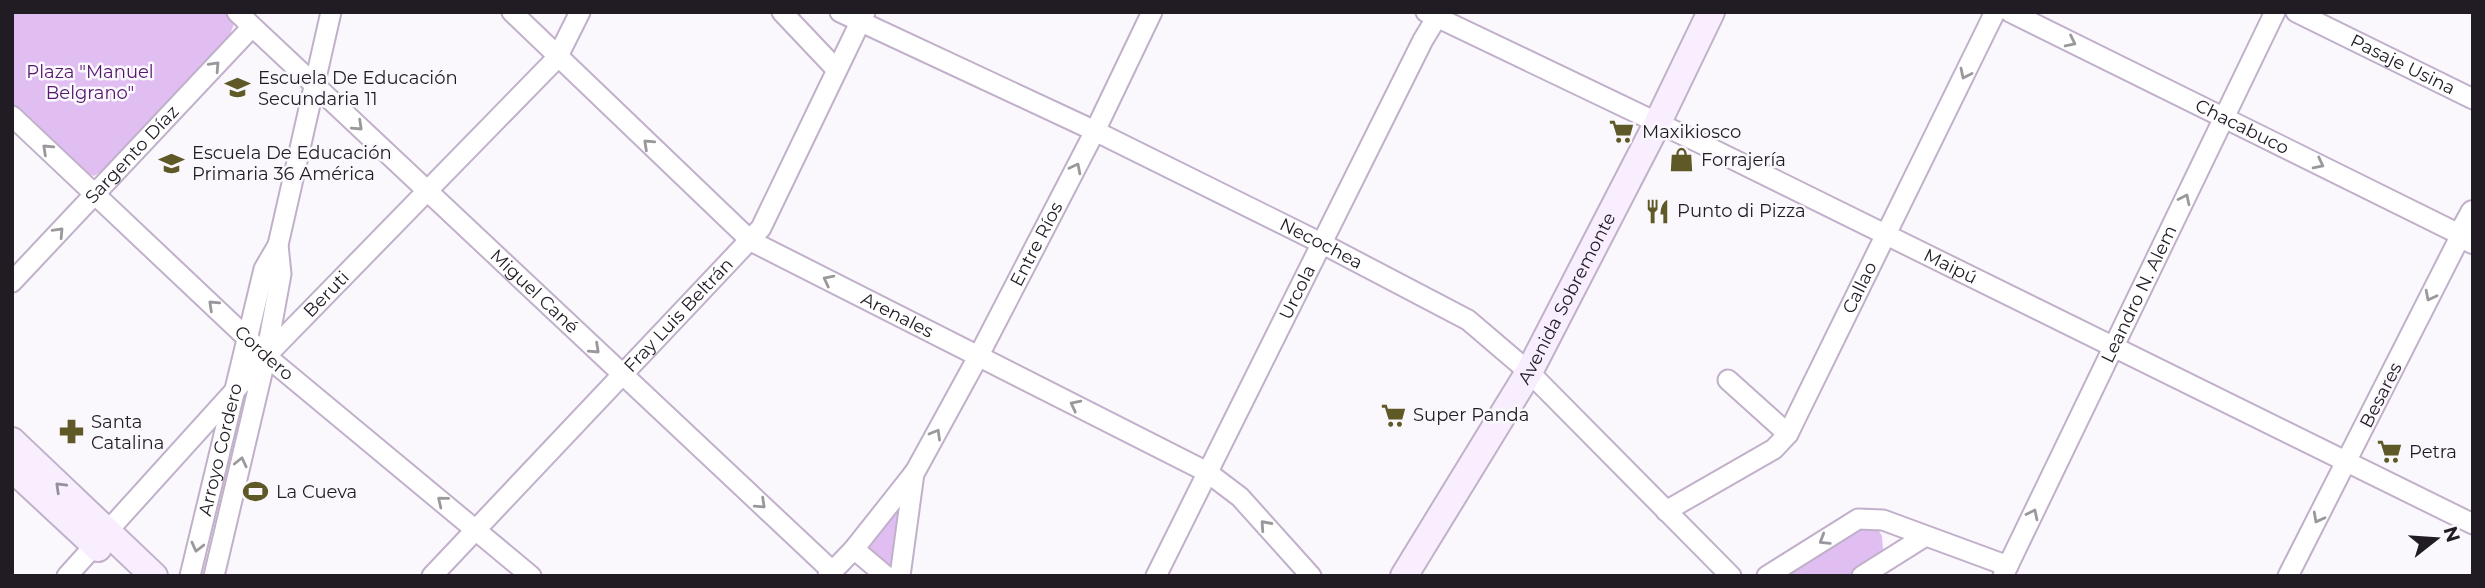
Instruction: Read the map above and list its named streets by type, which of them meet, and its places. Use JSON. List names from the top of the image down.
{
  "streets": {
    "main road": ["Avenida Sobremonte"],
    "street": [
      "Pasaje Usina",
      "Chacabuco",
      "Sargento Díaz",
      "Entre Ríos",
      "Necochea",
      "Maipú",
      "Callao",
      "Miguel Cané",
      "Urcola",
      "Beruti",
      "Leandro N. Alem",
      "Fray Luis Beltrán",
      "Arenales",
      "Cordero",
      "Besares",
      "Arroyo Cordero"
    ]
  },
  "crossings": [
    ["Chacabuco", "Leandro N. Alem"],
    ["Chacabuco", "Besares"],
    ["Sargento Díaz", "Miguel Cané"],
    ["Sargento Díaz", "Cordero"],
    ["Entre Ríos", "Necochea"],
    ["Entre Ríos", "Miguel Cané"],
    ["Entre Ríos", "Arenales"],
    ["Necochea", "Callao"],
    ["Necochea", "Urcola"],
    ["Necochea", "Avenida Sobremonte"],
    ["Necochea", "Fray Luis Beltrán"],
    ["Maipú", "Callao"],
    ["Maipú", "Urcola"],
    ["Maipú", "Leandro N. Alem"],
    ["Maipú", "Avenida Sobremonte"],
    ["Maipú", "Besares"],
    ["Miguel Cané", "Beruti"],
    ["Miguel Cané", "Fray Luis Beltrán"],
    ["Miguel Cané", "Arroyo Cordero"],
    ["Urcola", "Arenales"],
    ["Beruti", "Arenales"],
    ["Beruti", "Cordero"],
    ["Beruti", "Arroyo Cordero"],
    ["Fray Luis Beltrán", "Arenales"],
    ["Fray Luis Beltrán", "Cordero"],
    ["Cordero", "Arroyo Cordero"]
  ],
  "one_way": [
    "Chacabuco",
    "Sargento Díaz",
    "Entre Ríos",
    "Callao",
    "Miguel Cané",
    "Leandro N. Alem",
    "Arenales",
    "Cordero",
    "Besares"
  ],
  "parks": ["Plaza \"Manuel Belgrano\""],
  "places": {
    "school or university": ["Escuela De Educación Secundaria 11", "Escuela De Educación Primaria 36 América"],
    "supermarket": ["Maxikiosco", "Super Panda", "Petra"],
    "shop": ["Forrajería"],
    "restaurant": ["Punto di Pizza"],
    "pharmacy": ["Santa Catalina"],
    "sports": ["La Cueva"]
  },
  "north": "right"
}
